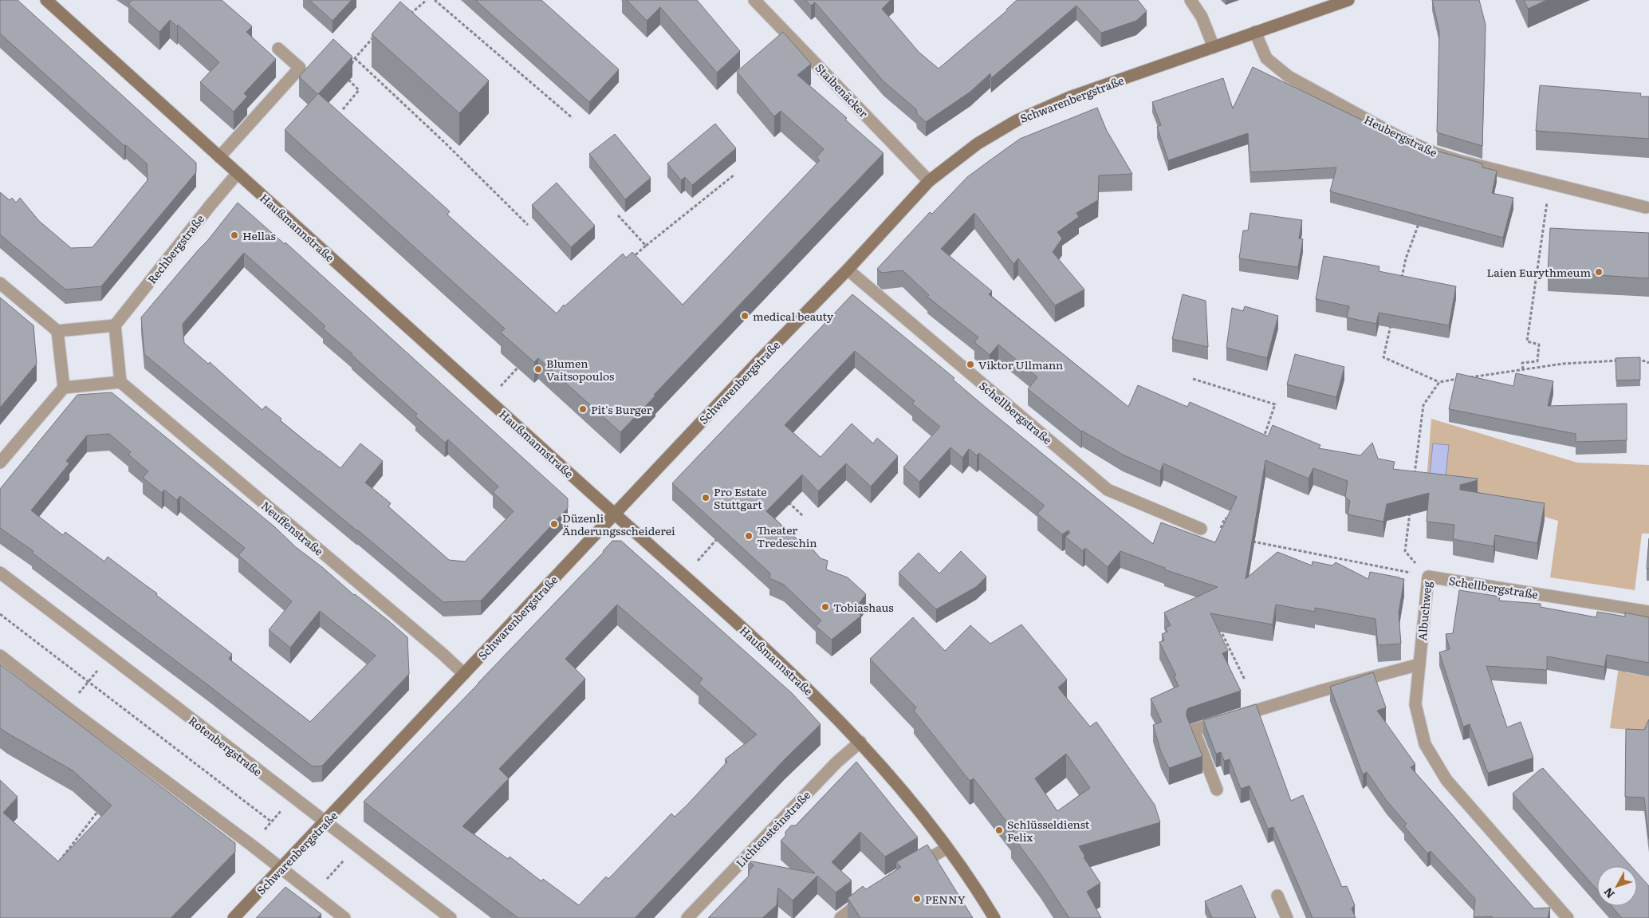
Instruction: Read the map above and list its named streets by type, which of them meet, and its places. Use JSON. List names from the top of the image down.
{
  "streets": {
    "street": [
      "Staibenäcker",
      "Schwarenbergstraße",
      "Heubergstraße",
      "Haußmannstraße",
      "Rechbergstraße",
      "Schellbergstraße",
      "Neuffenstraße",
      "Albuchweg",
      "Rotenbergstraße",
      "Lichtensteinstraße"
    ]
  },
  "crossings": [
    ["Staibenäcker", "Schwarenbergstraße"],
    ["Schwarenbergstraße", "Heubergstraße"],
    ["Schwarenbergstraße", "Haußmannstraße"],
    ["Schwarenbergstraße", "Schellbergstraße"],
    ["Schwarenbergstraße", "Neuffenstraße"],
    ["Schwarenbergstraße", "Rotenbergstraße"],
    ["Haußmannstraße", "Rechbergstraße"],
    ["Haußmannstraße", "Lichtensteinstraße"],
    ["Schellbergstraße", "Albuchweg"]
  ],
  "places": [
    "Hellas",
    "Laien Eurythmeum",
    "medical beauty",
    "Viktor Ullmann",
    "Blumen Vaitsopoulos",
    "Pit's Burger",
    "Pro Estate Stuttgart",
    "Düzenli Änderungsscheiderei",
    "Theater Tredeschin",
    "Tobiashaus",
    "Schlüsseldienst Felix",
    "PENNY"
  ],
  "north": "bottom left"
}
